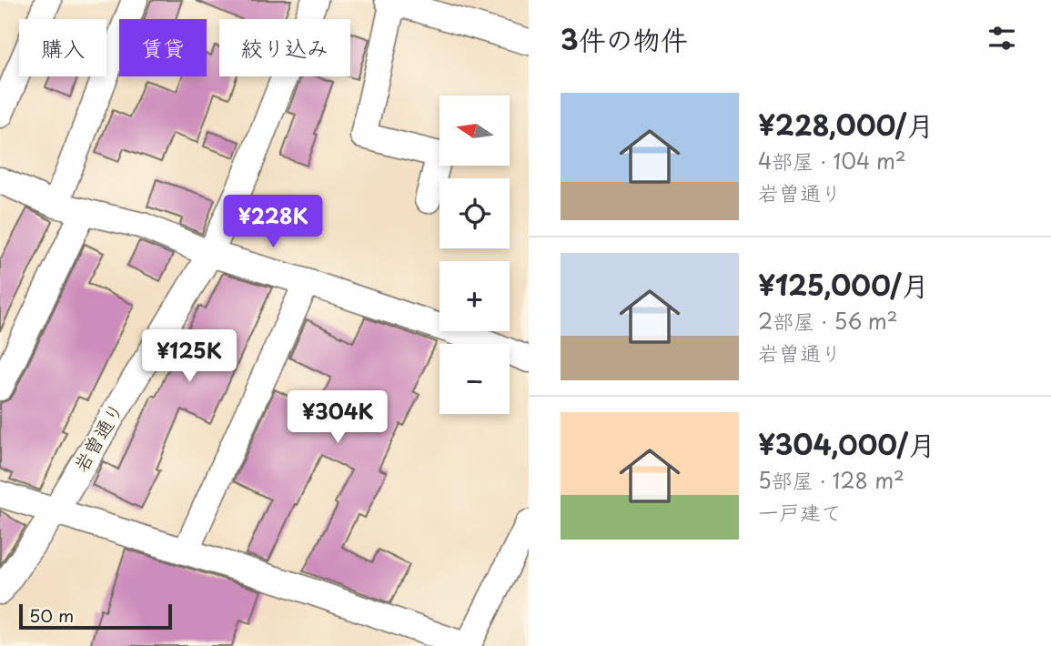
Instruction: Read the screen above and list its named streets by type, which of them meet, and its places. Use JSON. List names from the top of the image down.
{
  "streets": {
    "street": ["岩曽通り"]
  },
  "scale_bar": "50 m",
  "north": "left",
  "page": {
    "heading": "3件の物件",
    "chip": ["購入", "賃貸", "絞り込み"],
    "list": [
      {
        "name": "¥228,000/月",
        "note": "4部屋 · 104 m² · 岩曽通り"
      },
      {
        "name": "¥125,000/月",
        "note": "2部屋 · 56 m² · 岩曽通り"
      },
      {
        "name": "¥304,000/月",
        "note": "5部屋 · 128 m² · 一戸建て"
      }
    ],
    "map_buttons": ["+", "−"],
    "price": ["¥228K", "¥125K", "¥304K"],
    "scale": "50 m"
  }
}
